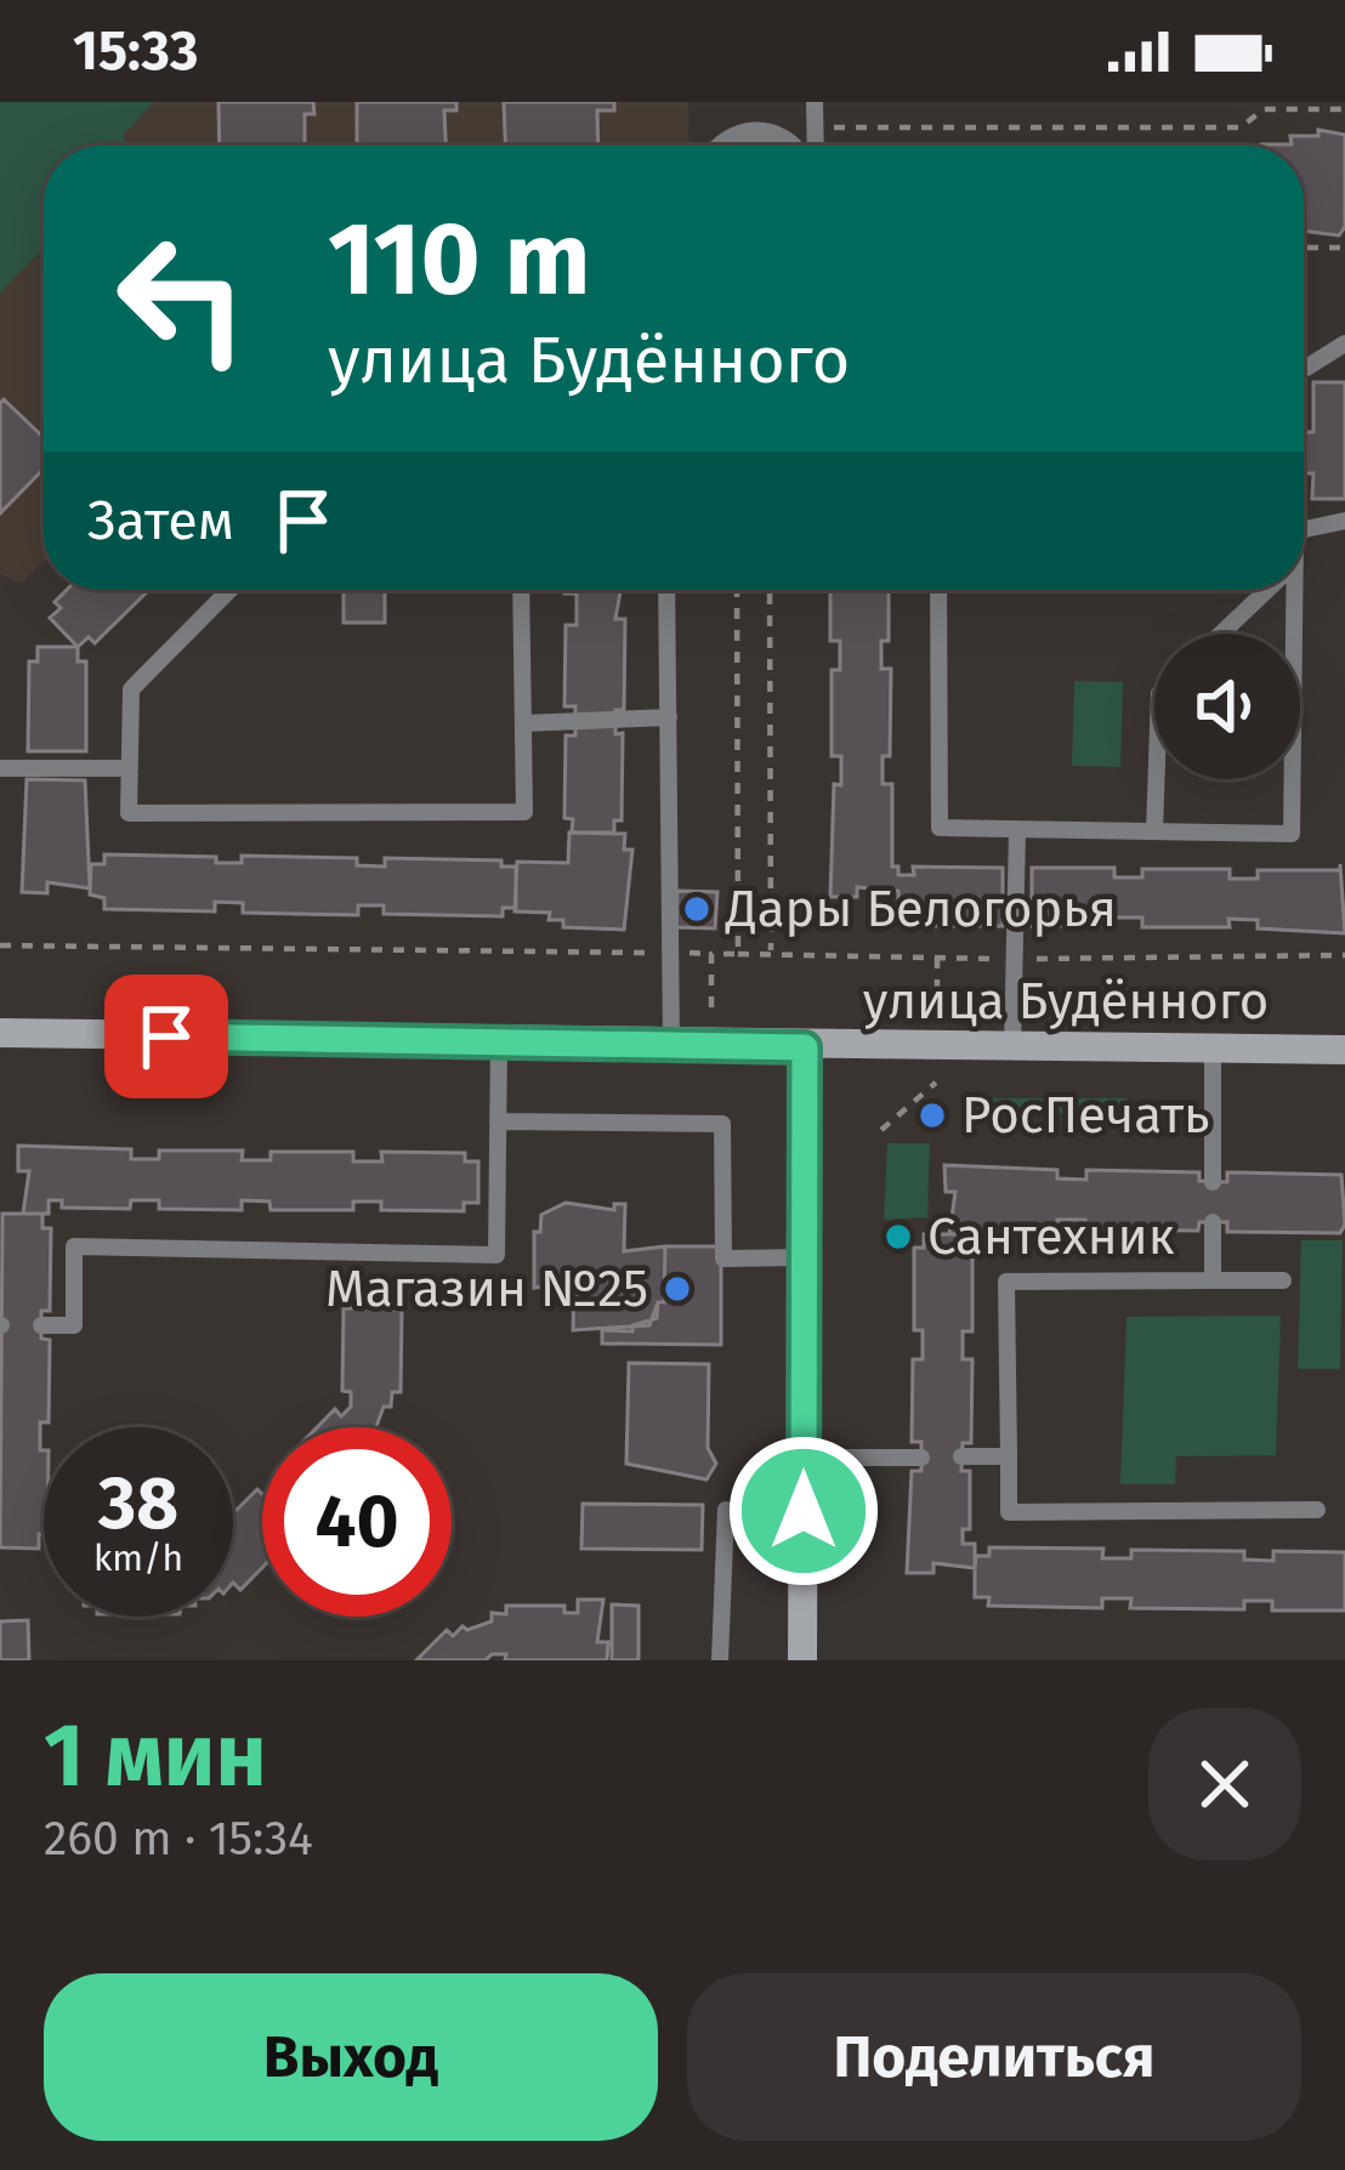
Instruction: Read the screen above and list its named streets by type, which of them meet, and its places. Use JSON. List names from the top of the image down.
{
  "streets": {
    "street": ["улица Будённого"]
  },
  "places": [
    "Дары Белогорья",
    "РосПечать",
    "Сантехник",
    "Магазин №25"
  ],
  "page": {
    "status": "15:33",
    "turn": ["110 m", "улица Будённого"],
    "then": "Затем",
    "speed": "38 km/h",
    "limit": "40",
    "heading": ["1 мин", "260 m · 15:34"],
    "buttons": ["Выход", "Поделиться"]
  }
}
